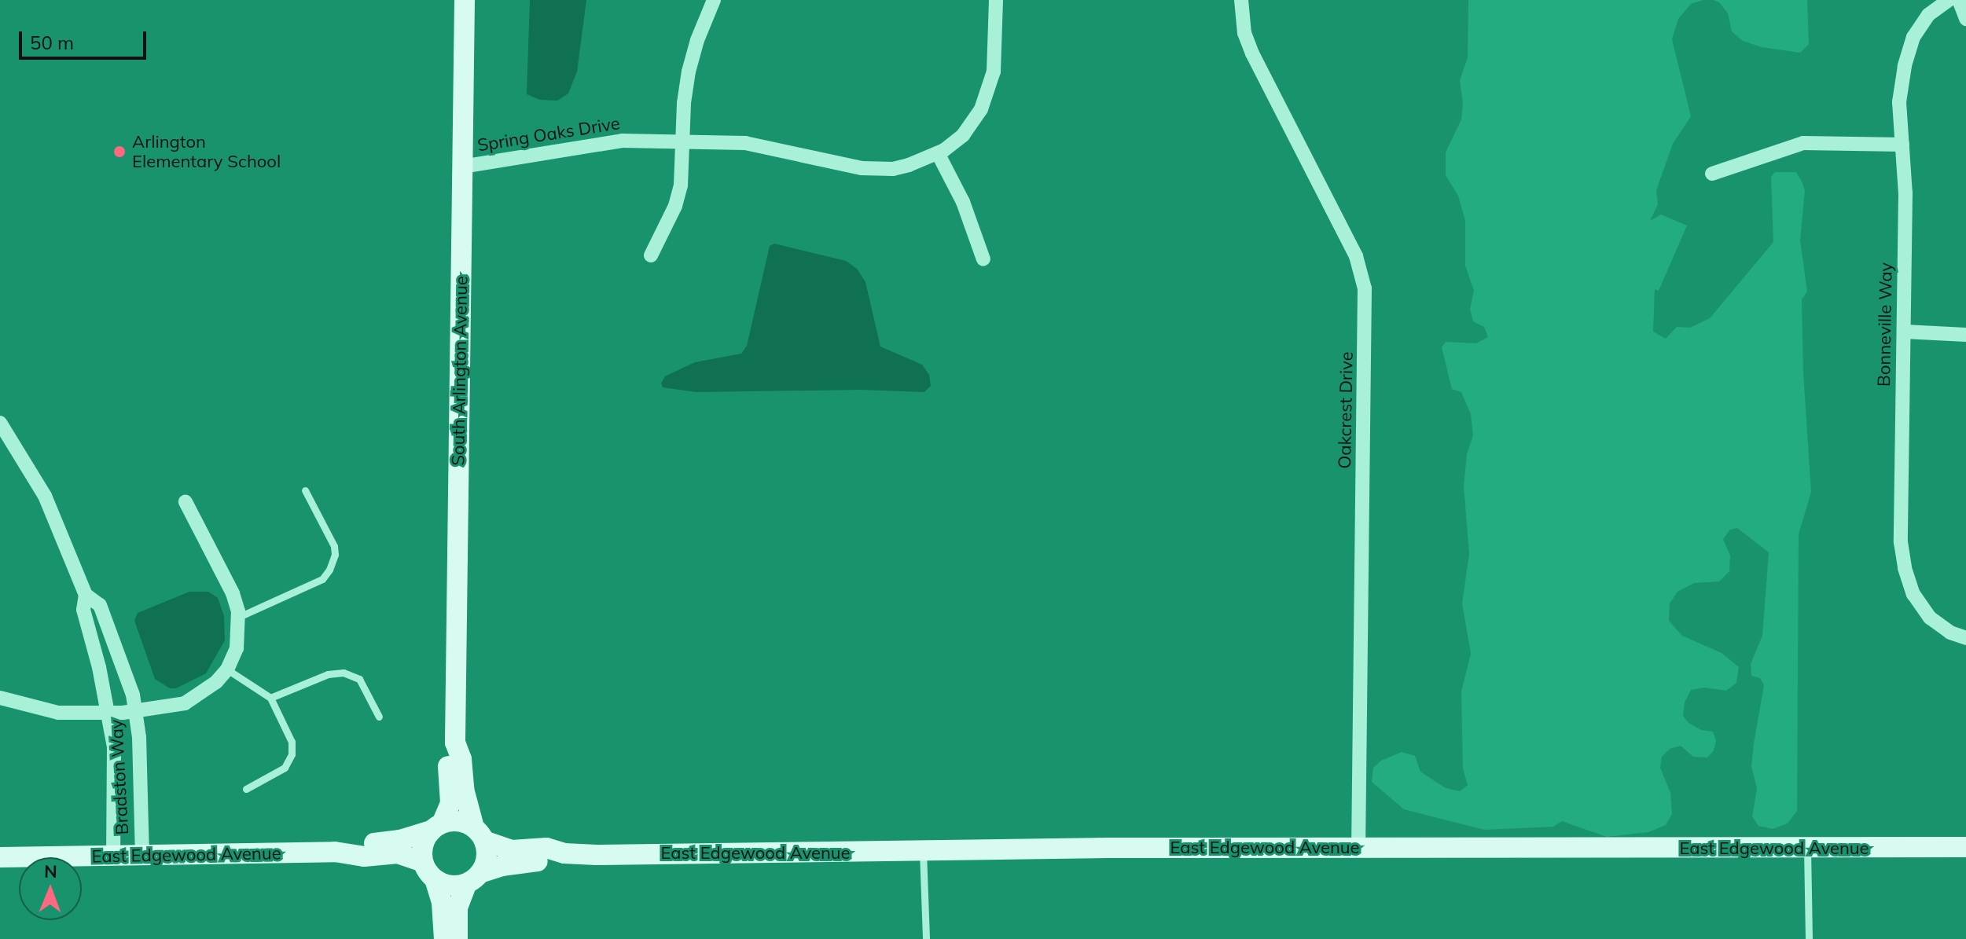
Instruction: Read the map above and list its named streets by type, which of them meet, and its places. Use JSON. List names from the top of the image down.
{
  "streets": {
    "main road": ["South Arlington Avenue", "East Edgewood Avenue"],
    "street": [
      "Spring Oaks Drive",
      "Bonneville Way",
      "Oakcrest Drive",
      "Bradston Way"
    ]
  },
  "crossings": [
    ["Spring Oaks Drive", "South Arlington Avenue"],
    ["Oakcrest Drive", "East Edgewood Avenue"],
    ["Bradston Way", "East Edgewood Avenue"]
  ],
  "places": ["Arlington Elementary School"],
  "scale_bar": "50 m",
  "north": "top"
}
